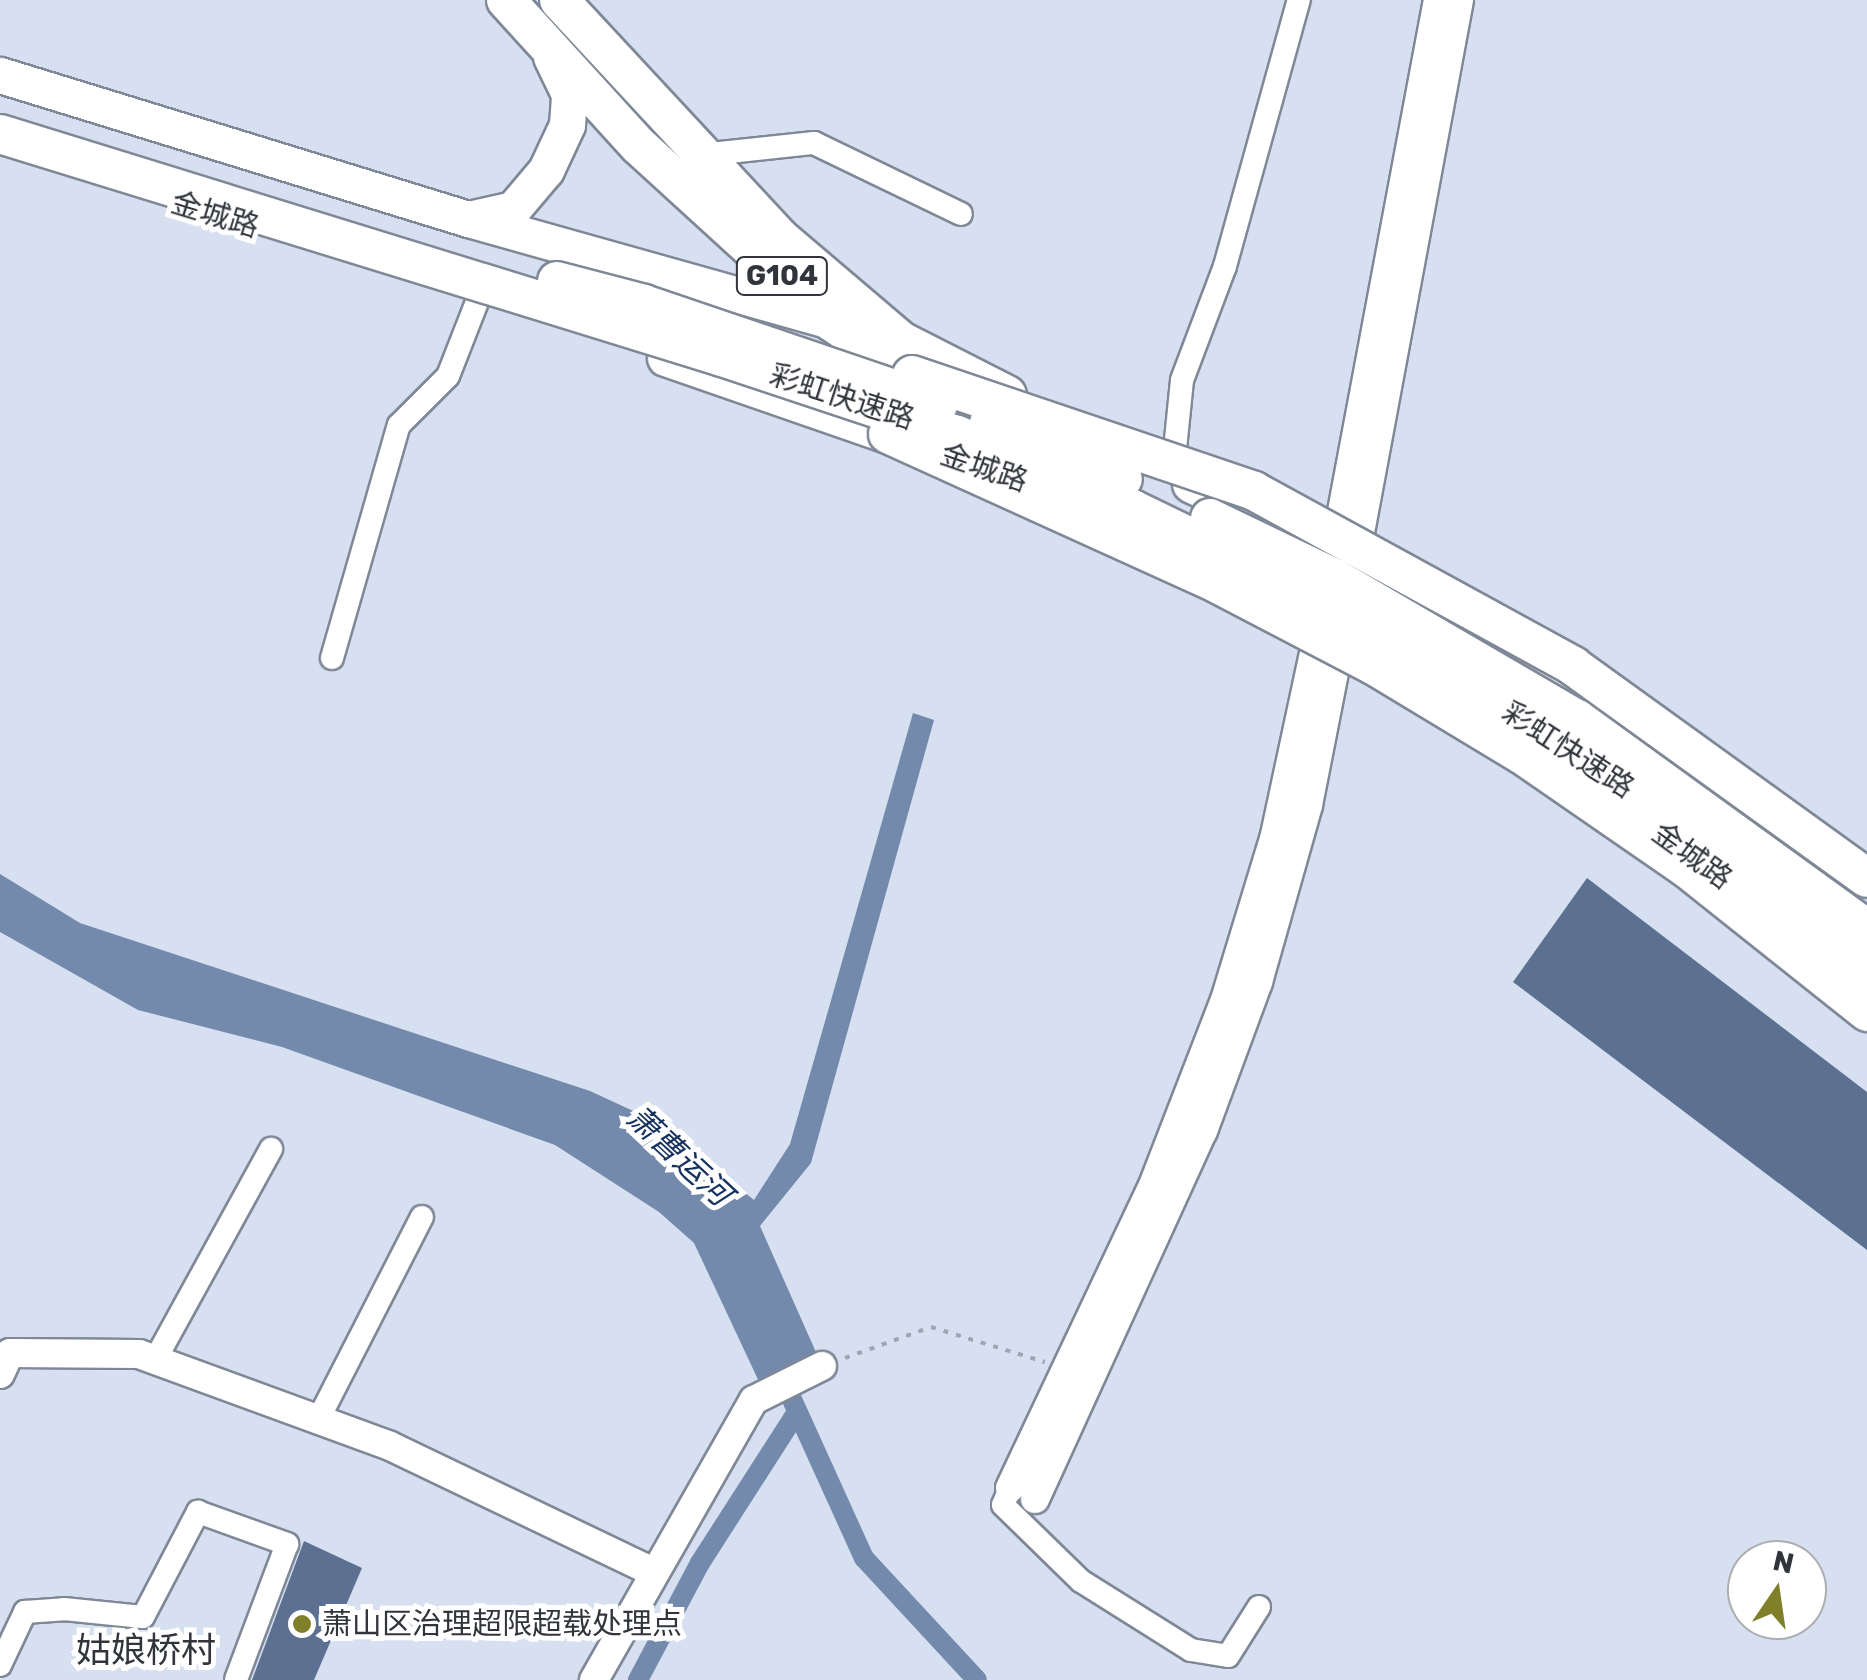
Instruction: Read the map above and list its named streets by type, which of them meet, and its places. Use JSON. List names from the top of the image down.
{
  "streets": {
    "highway": ["金城路", "G104", "彩虹快速路"]
  },
  "crossings": [
    ["金城路", "G104"]
  ],
  "districts": ["姑娘桥村"],
  "water": ["萧曹运河"],
  "places": ["萧山区治理超限超载处理点"],
  "north": "top"
}
